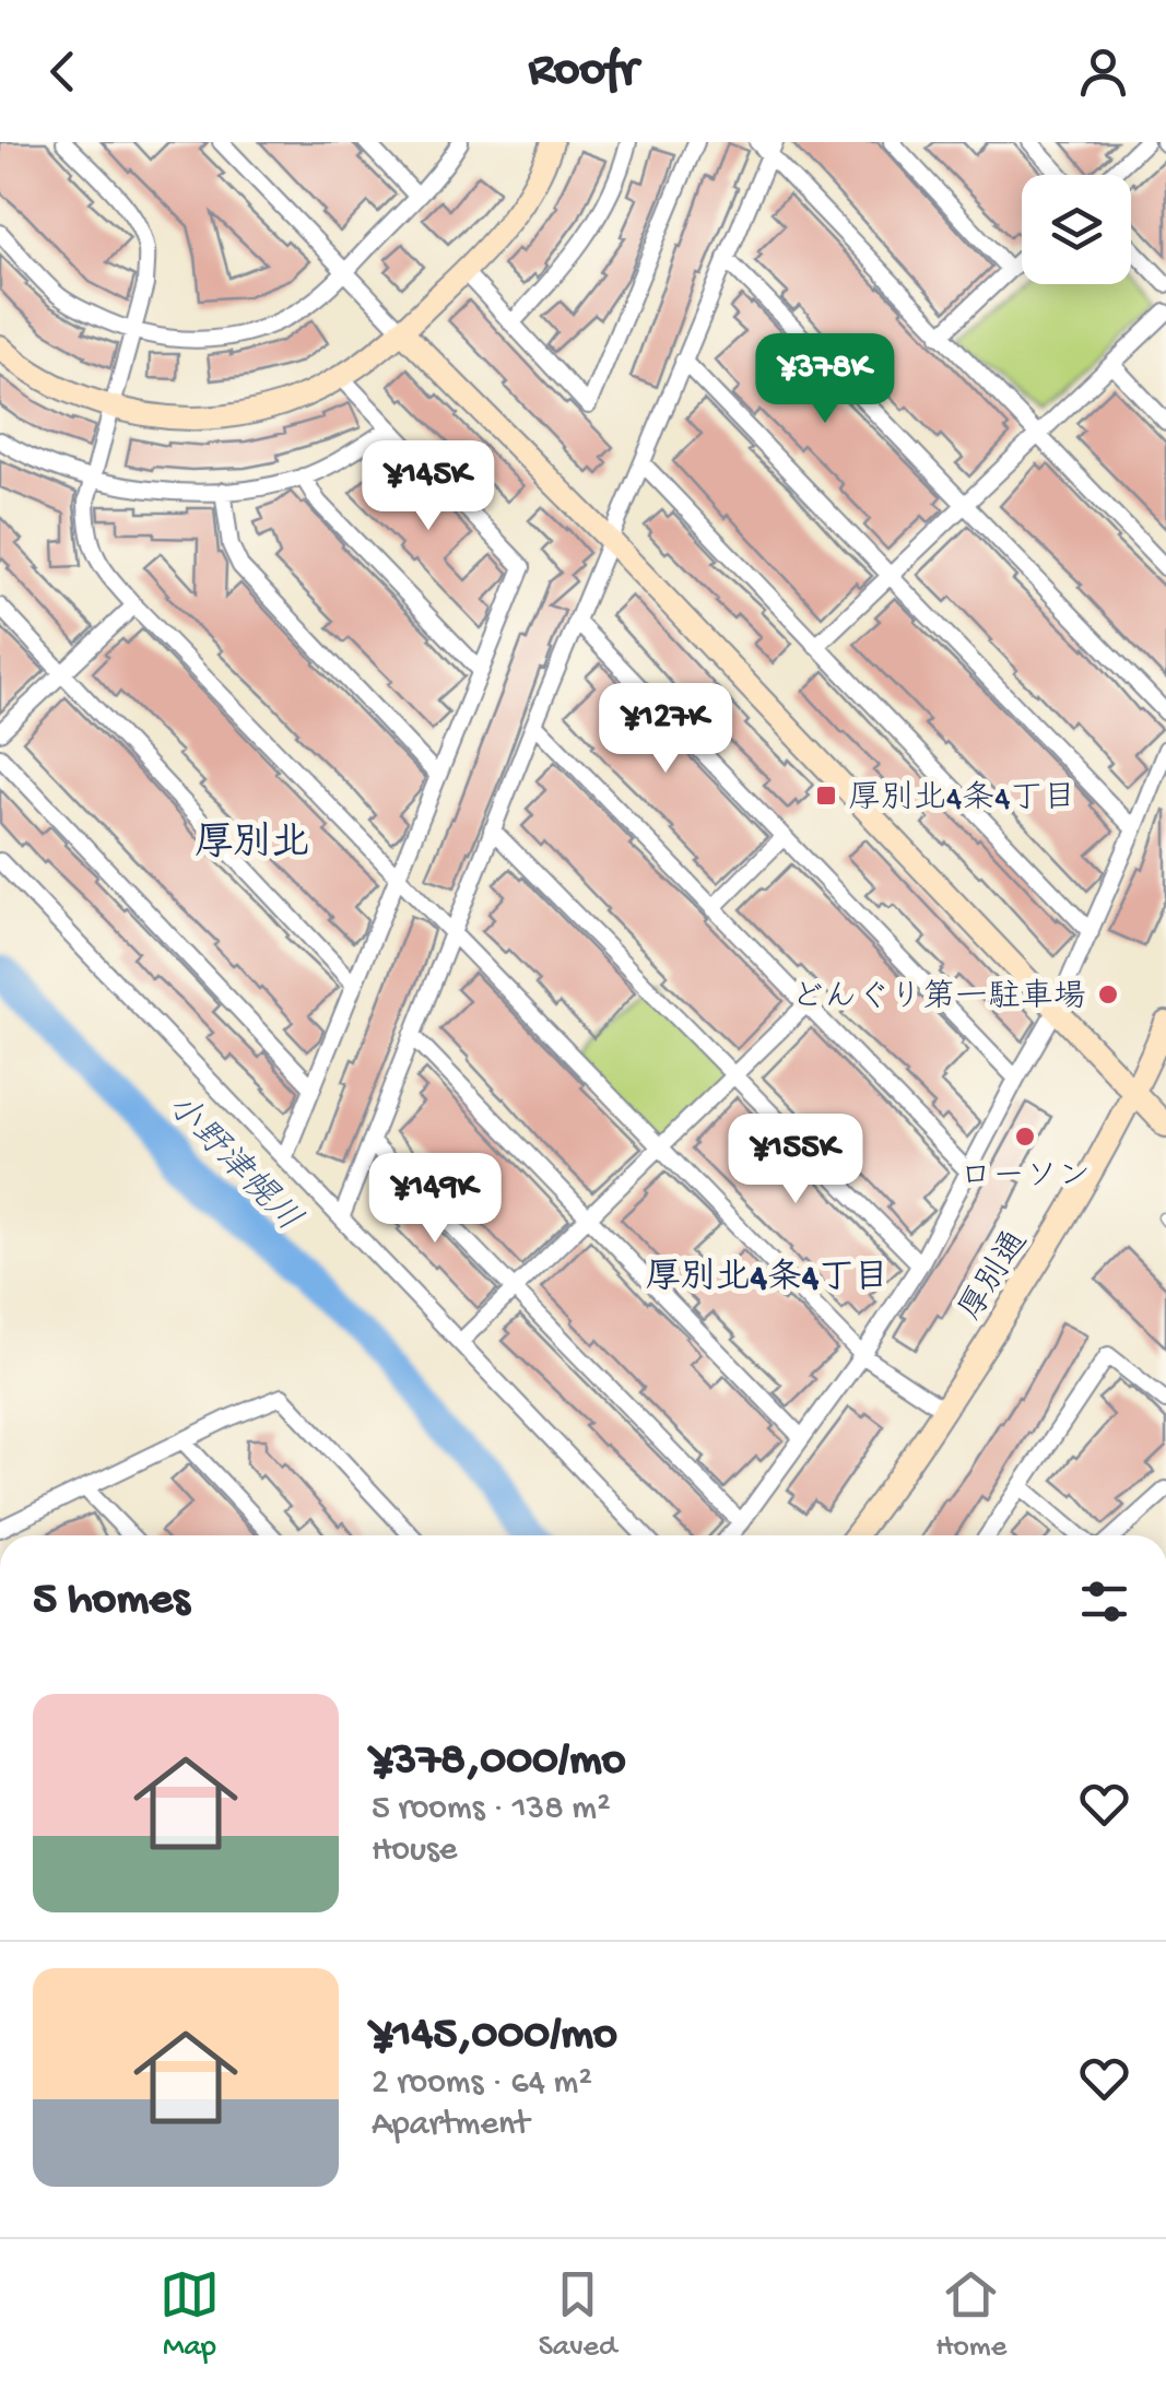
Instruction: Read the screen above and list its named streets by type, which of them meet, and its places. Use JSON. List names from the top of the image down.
{
  "streets": {
    "street": ["厚別通"]
  },
  "districts": ["厚別北", "厚別北4条4丁目"],
  "water": ["小野津幌川"],
  "places": {
    "transit": ["厚別北4条4丁目"],
    "other": ["どんぐり第一駐車場", "ローソン"]
  },
  "page": {
    "header": "Roofr",
    "price": [
      "¥378K",
      "¥145K",
      "¥127K",
      "¥155K",
      "¥149K"
    ],
    "heading": "5 homes",
    "list": [
      {
        "name": "¥378,000/mo",
        "note": "5 rooms · 138 m² · House"
      },
      {
        "name": "¥145,000/mo",
        "note": "2 rooms · 64 m² · Apartment"
      }
    ],
    "tabs": ["Map", "Saved", "Home"]
  }
}
